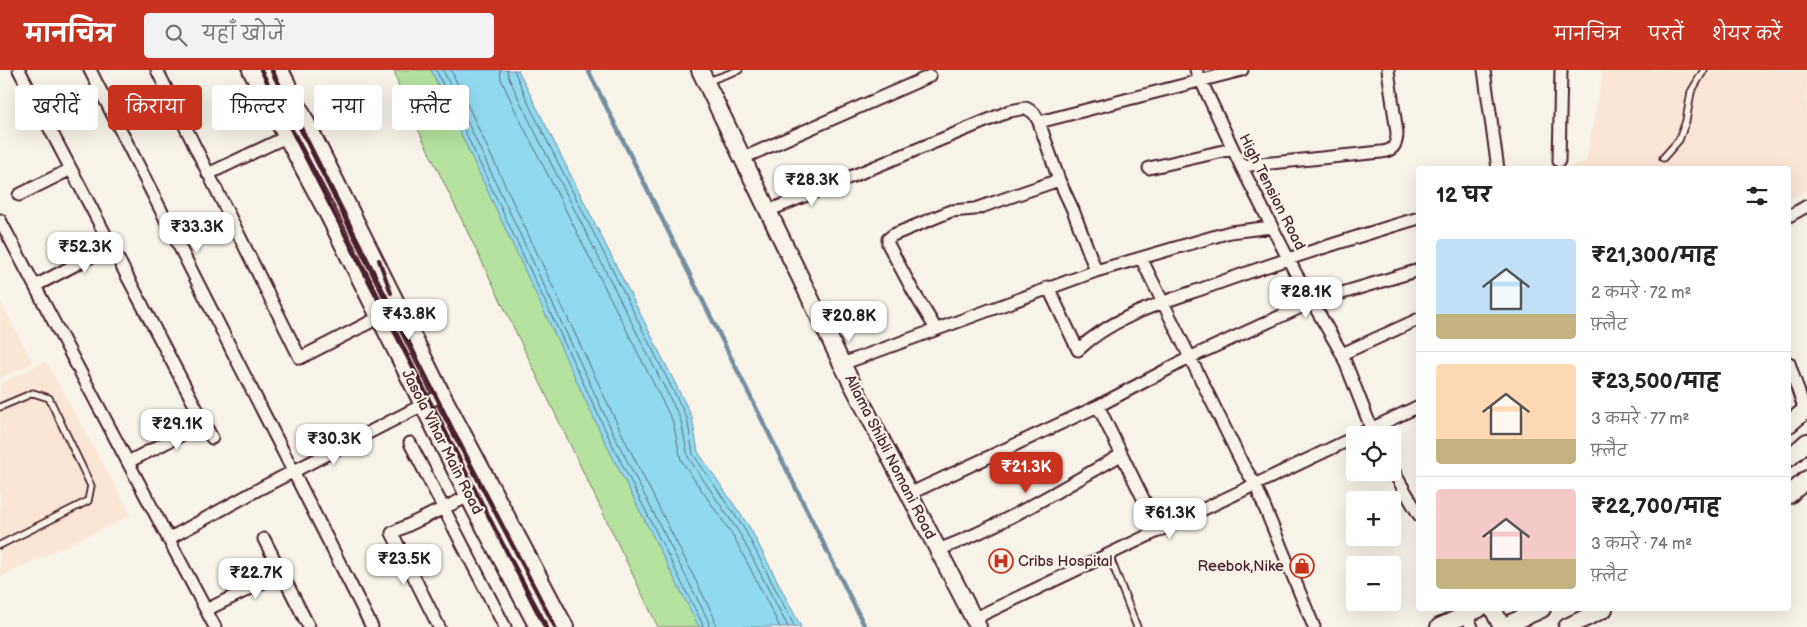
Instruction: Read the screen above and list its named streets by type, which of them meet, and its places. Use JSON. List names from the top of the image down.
{
  "streets": {
    "street": ["High Tension Road", "Jasola Vihar Main Road", "Allama Shibli Nomani Road"]
  },
  "places": {
    "hospital": ["Cribs Hospital"],
    "shop": ["Reebok,Nike"]
  },
  "page": {
    "header": "मानचित्र",
    "search": "यहाँ खोजें",
    "nav": ["मानचित्र", "परतें", "शेयर करें"],
    "chip": [
      "खरीदें",
      "किराया",
      "फ़िल्टर",
      "नया",
      "फ़्लैट"
    ],
    "price": [
      "₹28.3K",
      "₹33.3K",
      "₹52.3K",
      "₹28.1K",
      "₹43.8K",
      "₹20.8K",
      "₹29.1K",
      "₹30.3K",
      "₹21.3K",
      "₹61.3K",
      "₹23.5K",
      "₹22.7K"
    ],
    "heading": "12 घर",
    "list": [
      {
        "name": "₹21,300/माह",
        "note": "2 कमरे · 72 m² · फ़्लैट"
      },
      {
        "name": "₹23,500/माह",
        "note": "3 कमरे · 77 m² · फ़्लैट"
      },
      {
        "name": "₹22,700/माह",
        "note": "3 कमरे · 74 m² · फ़्लैट"
      }
    ],
    "map_buttons": ["+", "−"]
  }
}
